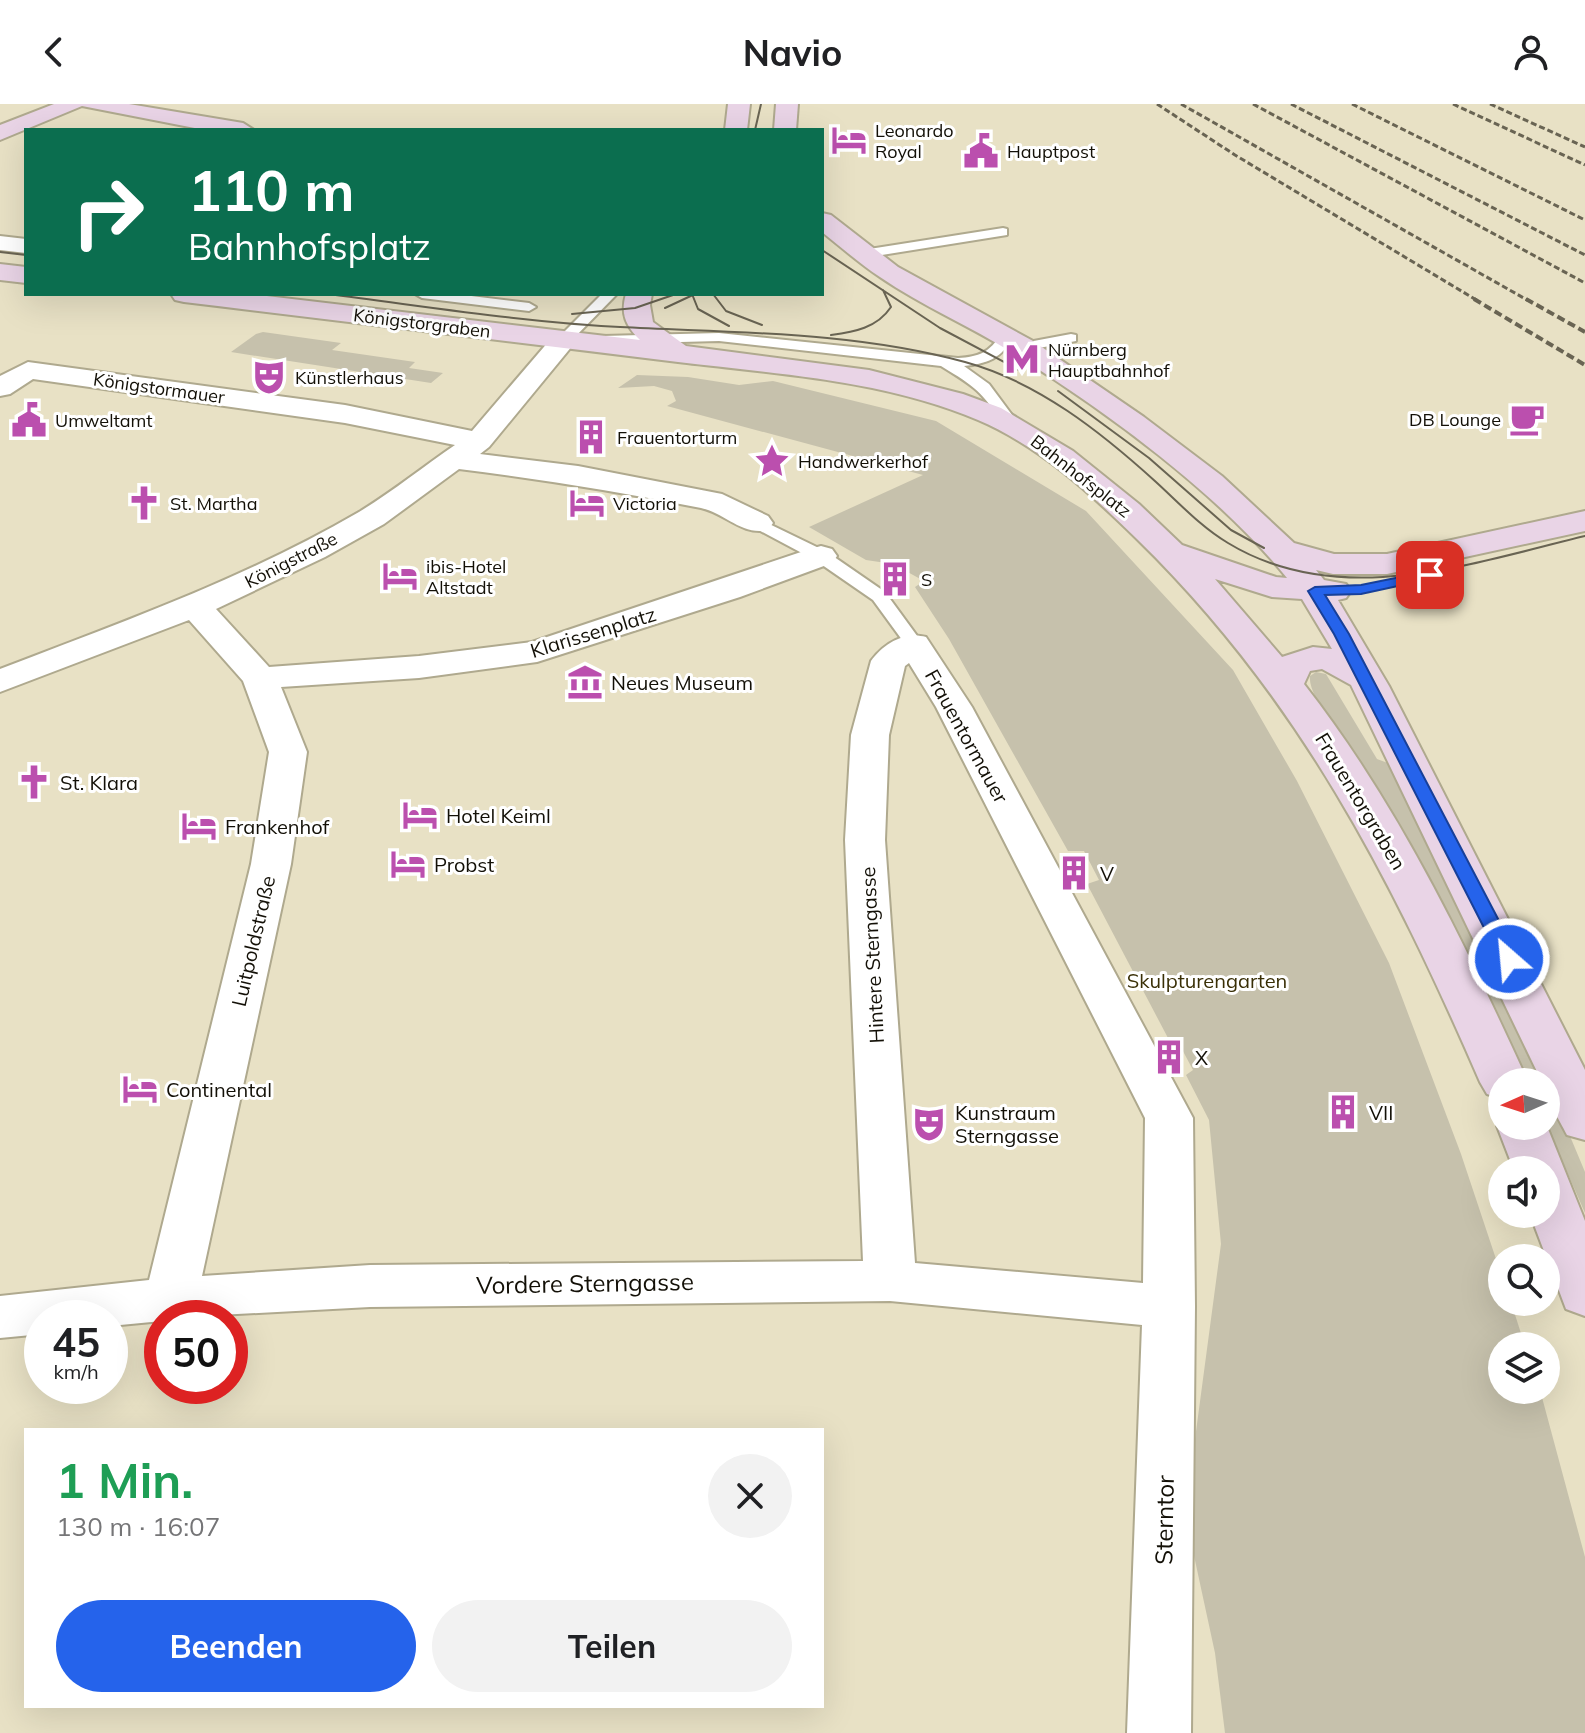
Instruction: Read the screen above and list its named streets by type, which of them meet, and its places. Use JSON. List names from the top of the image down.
{
  "streets": {
    "main road": ["Königstorgraben", "Bahnhofsplatz", "Frauentorgraben"],
    "street": [
      "Königstormauer",
      "Königstraße",
      "Klarissenplatz",
      "Frauentormauer",
      "Luitpoldstraße",
      "Hintere Sterngasse",
      "Vordere Sterngasse",
      "Sterntor"
    ]
  },
  "crossings": [
    ["Königstorgraben", "Bahnhofsplatz"],
    ["Königstorgraben", "Königstraße"],
    ["Königstormauer", "Königstraße"],
    ["Königstormauer", "Frauentormauer"],
    ["Bahnhofsplatz", "Königstraße"],
    ["Bahnhofsplatz", "Frauentorgraben"],
    ["Königstraße", "Frauentormauer"],
    ["Königstraße", "Luitpoldstraße"],
    ["Klarissenplatz", "Frauentormauer"],
    ["Klarissenplatz", "Luitpoldstraße"],
    ["Frauentormauer", "Hintere Sterngasse"],
    ["Frauentormauer", "Vordere Sterngasse"],
    ["Frauentormauer", "Sterntor"],
    ["Luitpoldstraße", "Vordere Sterngasse"],
    ["Hintere Sterngasse", "Vordere Sterngasse"],
    ["Vordere Sterngasse", "Sterntor"]
  ],
  "parks": ["Skulpturengarten"],
  "places": {
    "hotel": [
      "Leonardo Royal",
      "Victoria",
      "ibis-Hotel Altstadt",
      "Hotel Keiml",
      "Frankenhof",
      "Probst",
      "Continental"
    ],
    "public building": ["Hauptpost", "Umweltamt"],
    "metro station": ["Nürnberg Hauptbahnhof"],
    "theatre": ["Künstlerhaus", "Kunstraum Sterngasse"],
    "cafe": ["DB Lounge"],
    "building": [
      "Frauentorturm",
      "S",
      "V",
      "X",
      "VII"
    ],
    "place": ["Handwerkerhof"],
    "church": ["St. Martha", "St. Klara"],
    "museum": ["Neues Museum"]
  },
  "north": "left",
  "page": {
    "header": "Navio",
    "turn": ["110 m", "Bahnhofsplatz"],
    "speed": "45 km/h",
    "limit": "50",
    "heading": ["1 Min.", "130 m · 16:07"],
    "buttons": ["Beenden", "Teilen"]
  }
}
